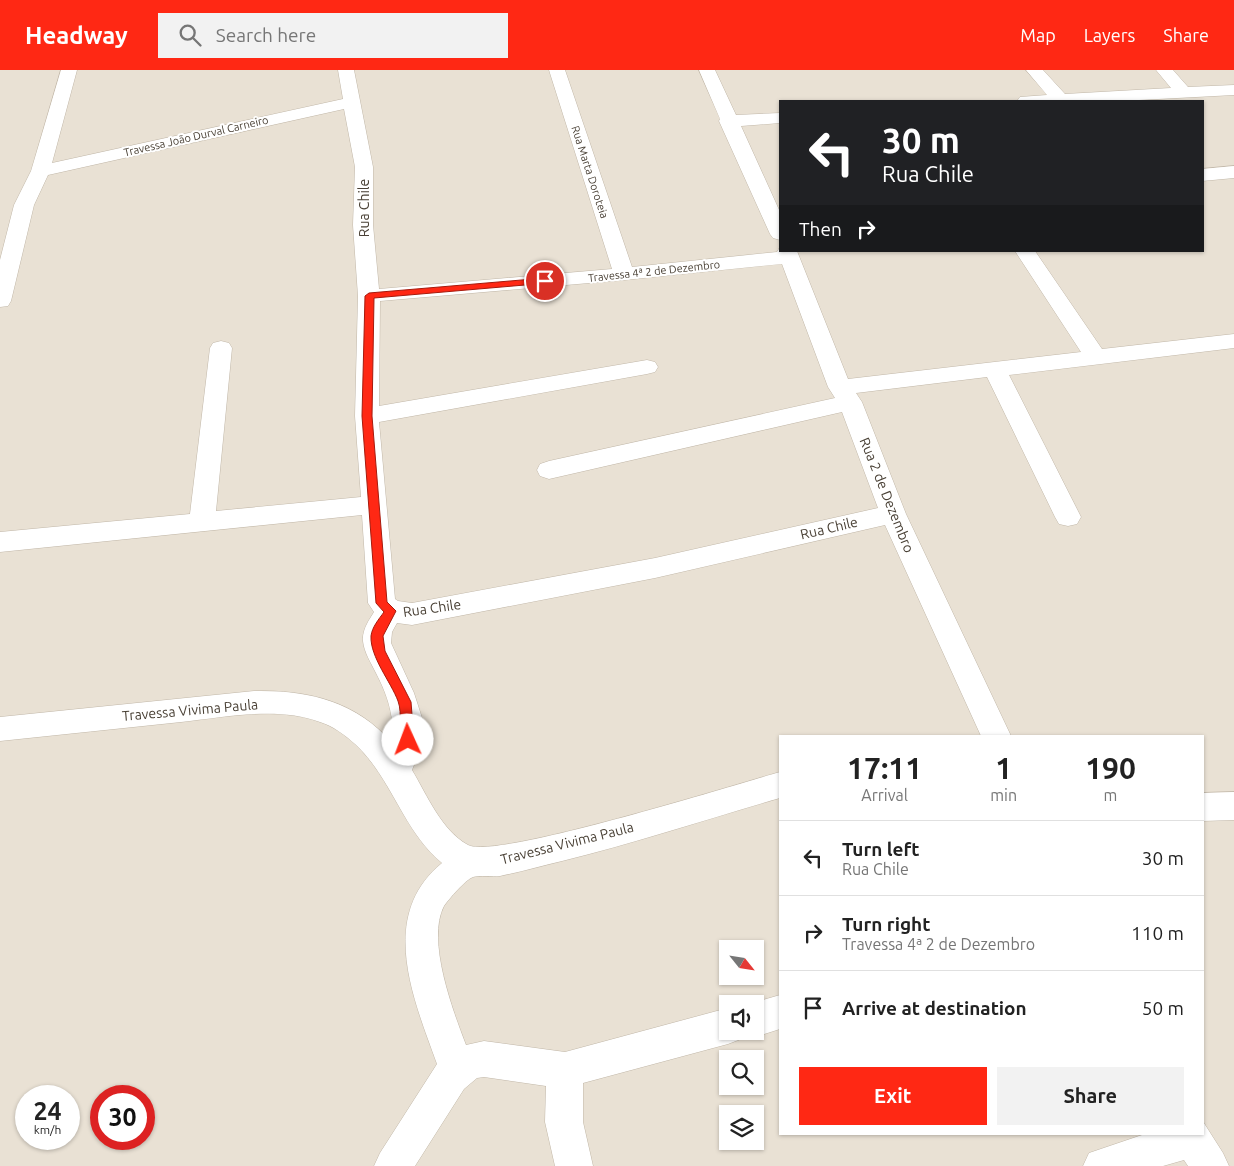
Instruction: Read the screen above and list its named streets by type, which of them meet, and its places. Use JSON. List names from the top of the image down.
{
  "streets": {
    "street": [
      "Travessa João Durval Carneiro",
      "Rua Marta Doroteia",
      "Rua Chile",
      "Travessa 4ª 2 de Dezembro",
      "Rua 2 de Dezembro",
      "Travessa Vivima Paula"
    ]
  },
  "crossings": [
    ["Travessa João Durval Carneiro", "Rua Chile"],
    ["Rua Marta Doroteia", "Travessa 4ª 2 de Dezembro"],
    ["Rua Chile", "Travessa 4ª 2 de Dezembro"],
    ["Rua Chile", "Rua 2 de Dezembro"],
    ["Travessa 4ª 2 de Dezembro", "Rua 2 de Dezembro"]
  ],
  "north": "bottom right",
  "page": {
    "header": "Headway",
    "search": "Search here",
    "nav": ["Map", "Layers", "Share"],
    "turn": ["30 m", "Rua Chile"],
    "then": "Then",
    "eta": [
      "17:11",
      "Arrival",
      "1",
      "min",
      "190",
      "m"
    ],
    "list": [
      {
        "name": "Turn left",
        "note": "Rua Chile",
        "value": "30 m"
      },
      {
        "name": "Turn right",
        "note": "Travessa 4ª 2 de Dezembro",
        "value": "110 m"
      },
      {
        "name": "Arrive at destination",
        "value": "50 m"
      }
    ],
    "buttons": ["Exit", "Share"],
    "speed": "24 km/h",
    "limit": "30"
  }
}
